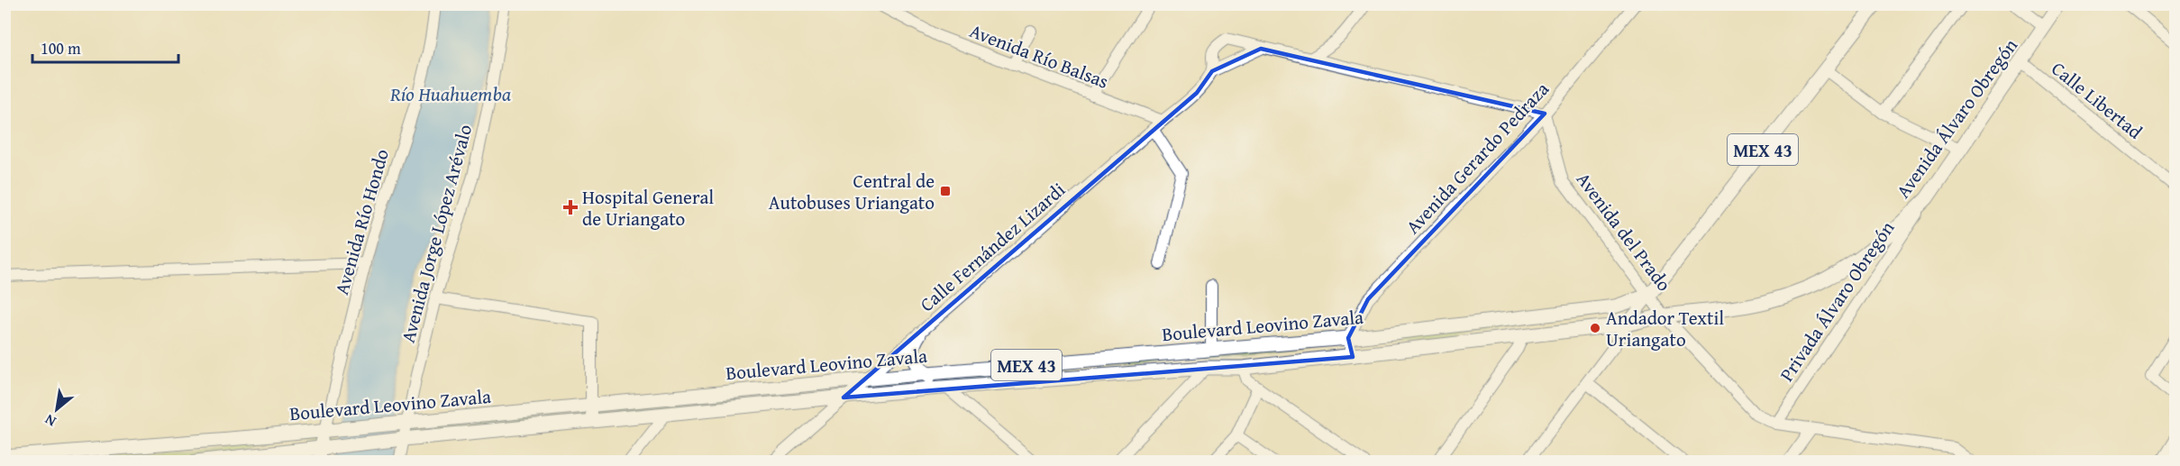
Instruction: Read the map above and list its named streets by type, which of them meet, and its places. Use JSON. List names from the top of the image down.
{
  "streets": {
    "main road": ["Avenida Álvaro Obregón", "MEX 43", "Boulevard Leovino Zavala"],
    "street": [
      "Avenida Río Balsas",
      "Calle Libertad",
      "Avenida Gerardo Pedraza",
      "Avenida Río Hondo",
      "Avenida del Prado",
      "Avenida Jorge López Arévalo",
      "Calle Fernández Lizardi",
      "Privada Álvaro Obregón"
    ]
  },
  "crossings": [
    ["Avenida Río Balsas", "Calle Fernández Lizardi"],
    ["Calle Libertad", "Avenida Álvaro Obregón"],
    ["Avenida Álvaro Obregón", "Avenida del Prado"],
    ["Avenida Álvaro Obregón", "Privada Álvaro Obregón"],
    ["Avenida Álvaro Obregón", "Boulevard Leovino Zavala"],
    ["MEX 43", "Avenida del Prado"],
    ["MEX 43", "Boulevard Leovino Zavala"],
    ["Avenida Gerardo Pedraza", "Avenida del Prado"],
    ["Avenida Gerardo Pedraza", "Boulevard Leovino Zavala"],
    ["Avenida Río Hondo", "Boulevard Leovino Zavala"],
    ["Avenida del Prado", "Privada Álvaro Obregón"],
    ["Avenida del Prado", "Boulevard Leovino Zavala"],
    ["Avenida Jorge López Arévalo", "Boulevard Leovino Zavala"],
    ["Calle Fernández Lizardi", "Boulevard Leovino Zavala"]
  ],
  "water": ["Río Huahuemba"],
  "places": {
    "transit": ["Central de Autobuses Uriangato"],
    "health": ["Hospital General de Uriangato"],
    "other": ["Andador Textil Uriangato"]
  },
  "scale_bar": "100 m",
  "north": "bottom left"
}
